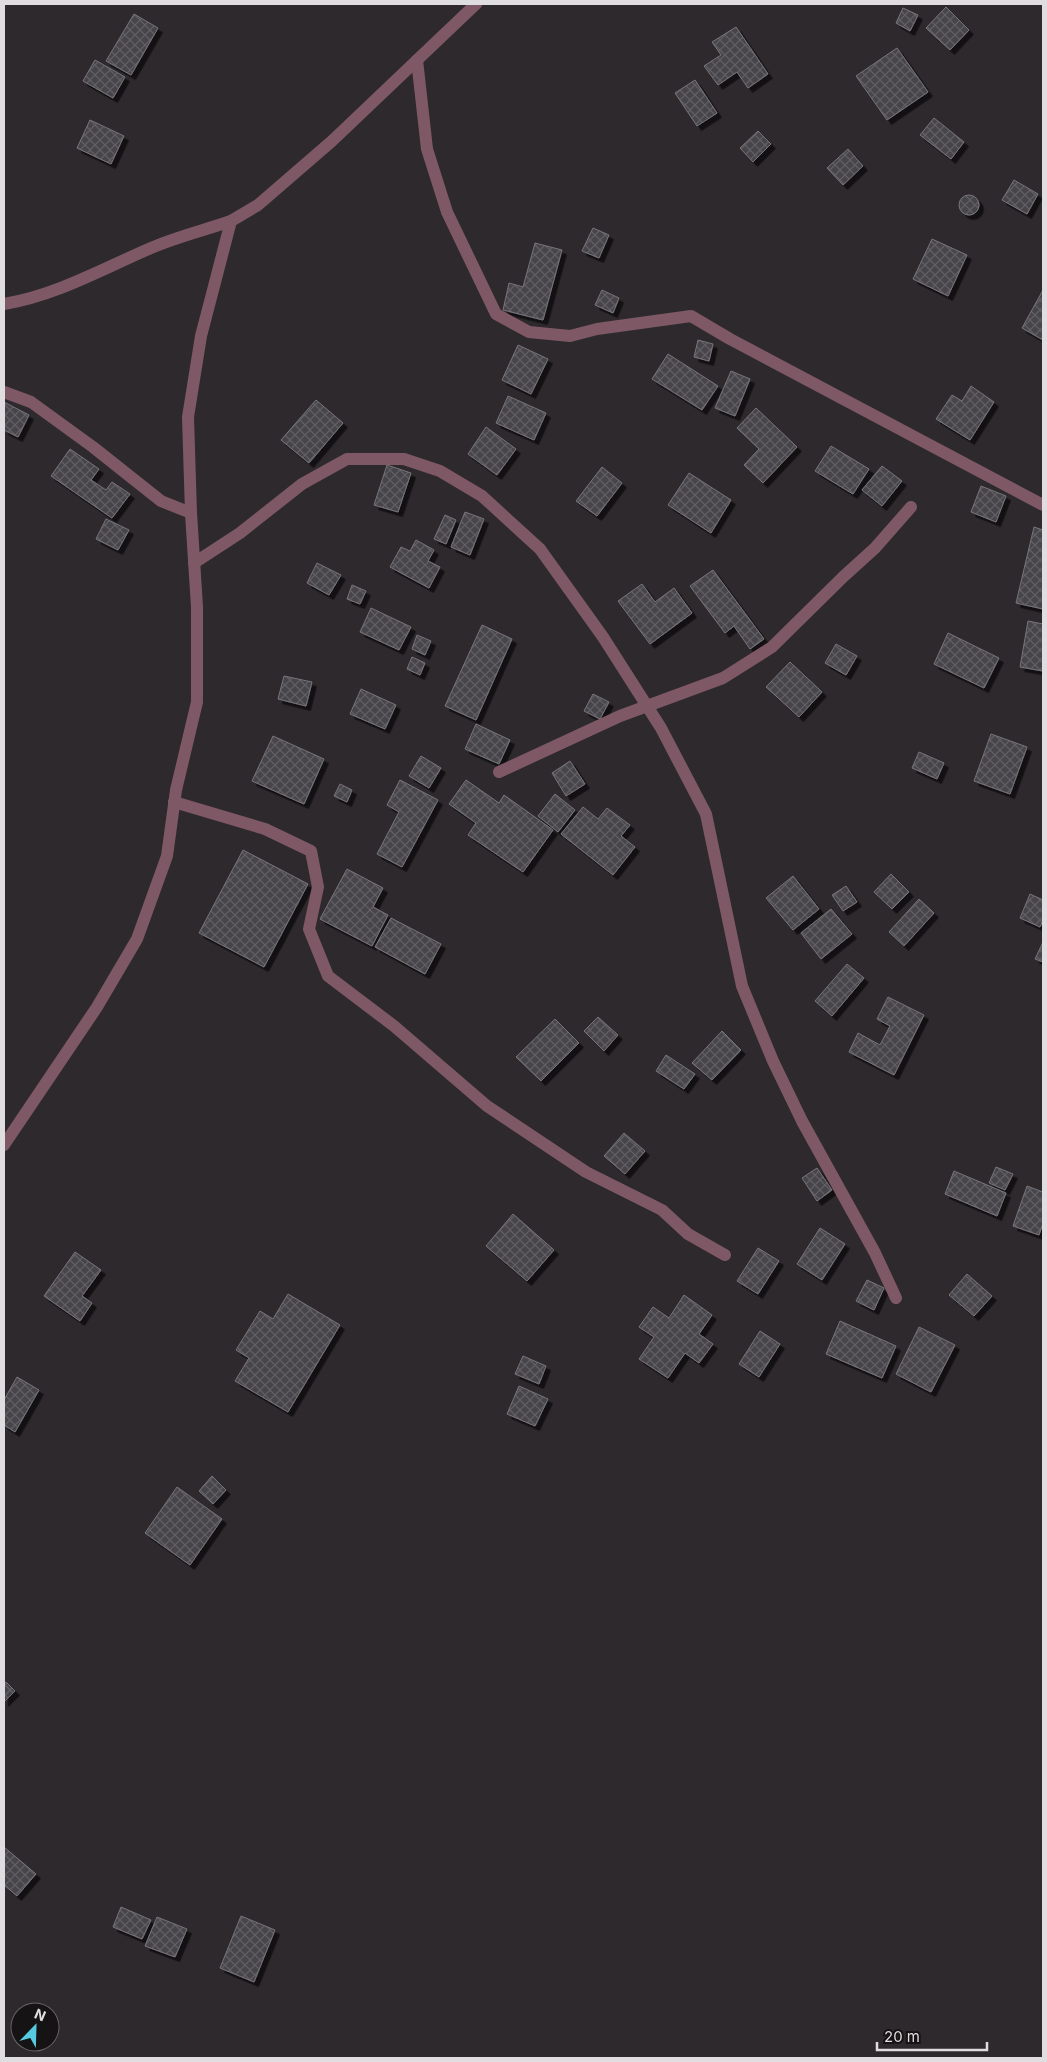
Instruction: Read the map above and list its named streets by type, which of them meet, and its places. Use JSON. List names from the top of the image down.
{
  "scale_bar": "20 m",
  "north": "top right"
}
